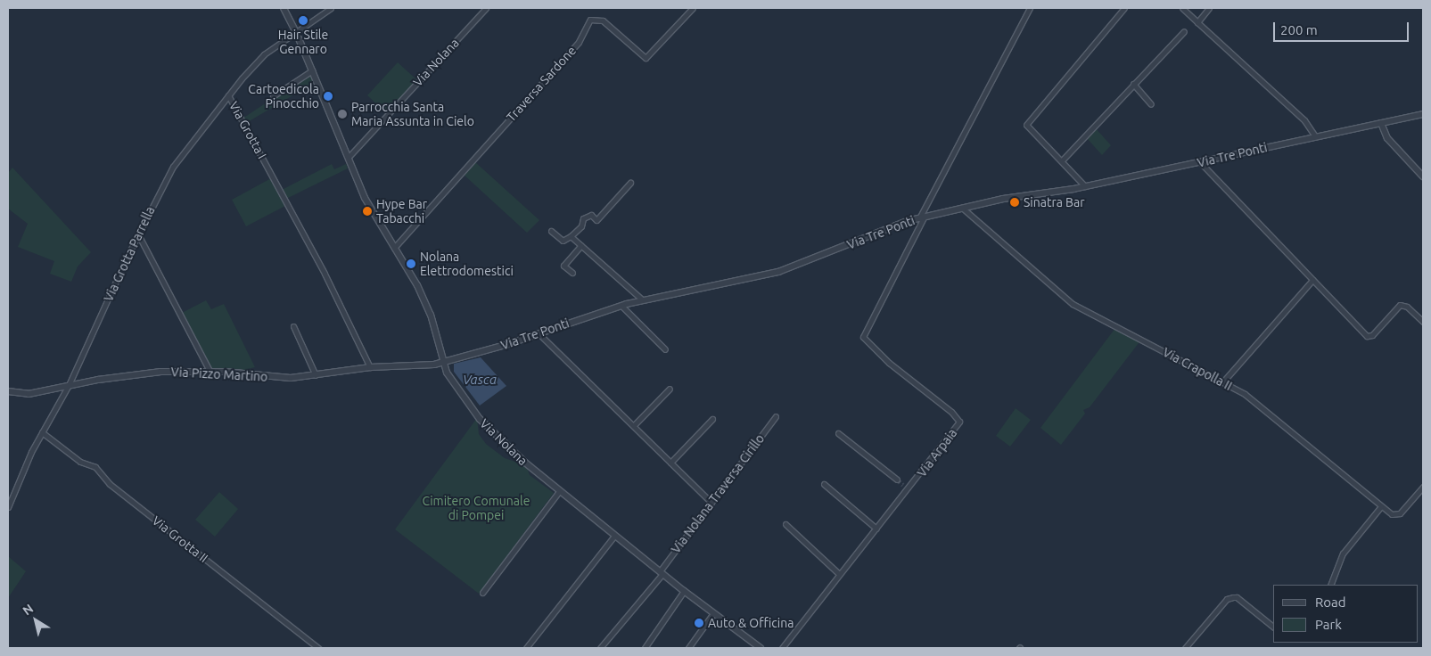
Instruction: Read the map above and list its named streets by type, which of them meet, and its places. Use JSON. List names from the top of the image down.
{
  "streets": {
    "street": [
      "Via Nolana",
      "Traversa Sardone",
      "Via Grotta I",
      "Via Tre Ponti",
      "Via Grotta Parrella",
      "Via Crapolla II",
      "Via Pizzo Martino",
      "Via Arpaia",
      "Via Nolana Traversa Cirillo",
      "Via Grotta II"
    ]
  },
  "crossings": [
    ["Via Nolana", "Traversa Sardone"],
    ["Via Nolana", "Via Tre Ponti"],
    ["Via Nolana", "Via Grotta Parrella"],
    ["Via Nolana", "Via Pizzo Martino"],
    ["Via Nolana", "Via Nolana Traversa Cirillo"],
    ["Via Grotta I", "Via Grotta Parrella"],
    ["Via Grotta I", "Via Pizzo Martino"],
    ["Via Tre Ponti", "Via Crapolla II"],
    ["Via Tre Ponti", "Via Pizzo Martino"],
    ["Via Tre Ponti", "Via Arpaia"],
    ["Via Grotta Parrella", "Via Pizzo Martino"],
    ["Via Grotta Parrella", "Via Grotta II"]
  ],
  "water": ["Vasca"],
  "parks": ["Cimitero Comunale di Pompei"],
  "places": [
    "Hair Stile Gennaro",
    "Cartoedicola Pinocchio",
    "Parrocchia Santa Maria Assunta in Cielo",
    "Sinatra Bar",
    "Hype Bar Tabacchi",
    "Nolana Elettrodomestici",
    "Auto & Officina"
  ],
  "legend": ["Road", "Park"],
  "scale_bar": "200 m",
  "north": "top left"
}
